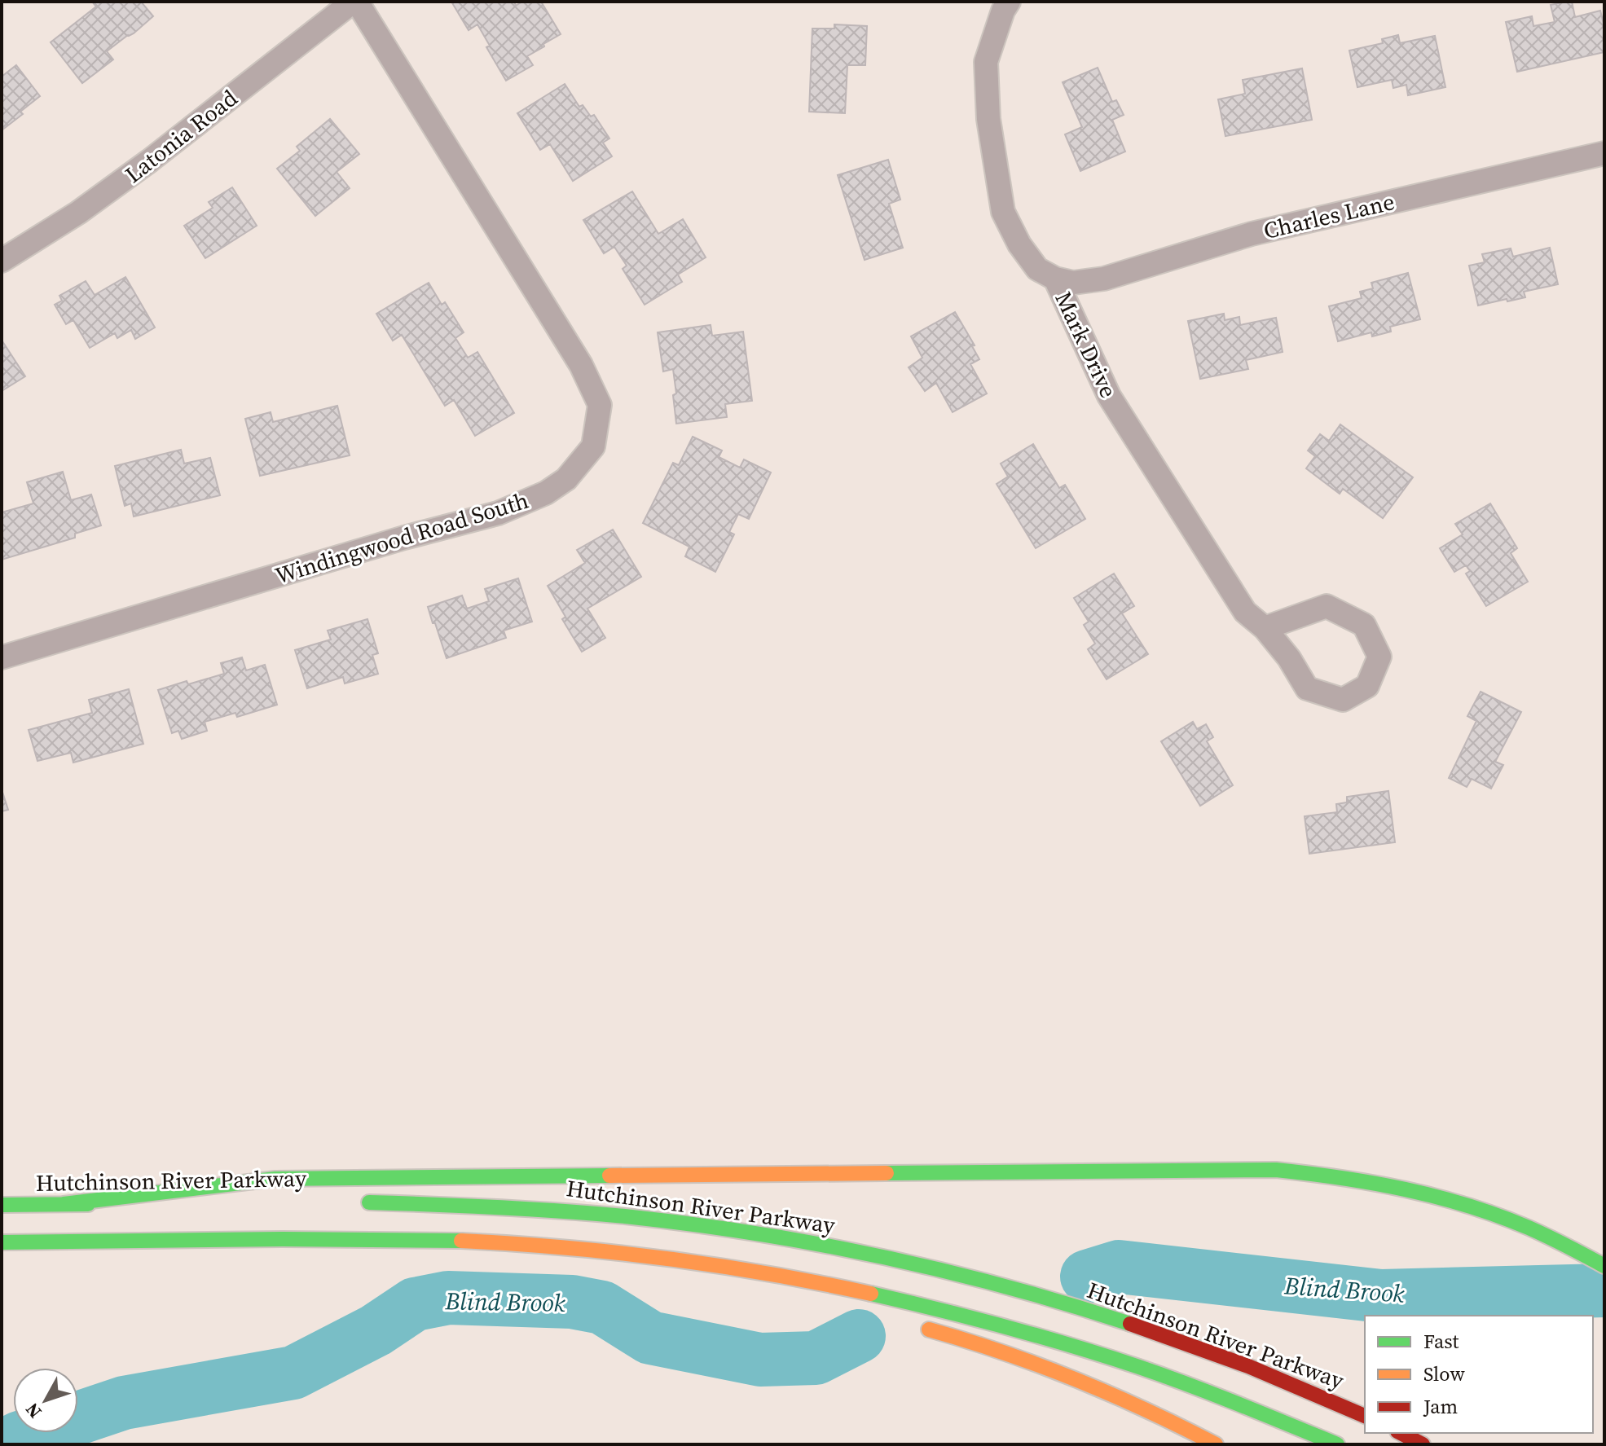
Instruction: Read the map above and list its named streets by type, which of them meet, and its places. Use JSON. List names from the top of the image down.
{
  "streets": {
    "highway": ["Hutchinson River Parkway"],
    "street": [
      "Latonia Road",
      "Charles Lane",
      "Mark Drive",
      "Windingwood Road South"
    ]
  },
  "crossings": [
    ["Latonia Road", "Windingwood Road South"],
    ["Charles Lane", "Mark Drive"]
  ],
  "water": ["Blind Brook"],
  "legend": ["Fast", "Slow", "Jam"],
  "north": "bottom left"
}
